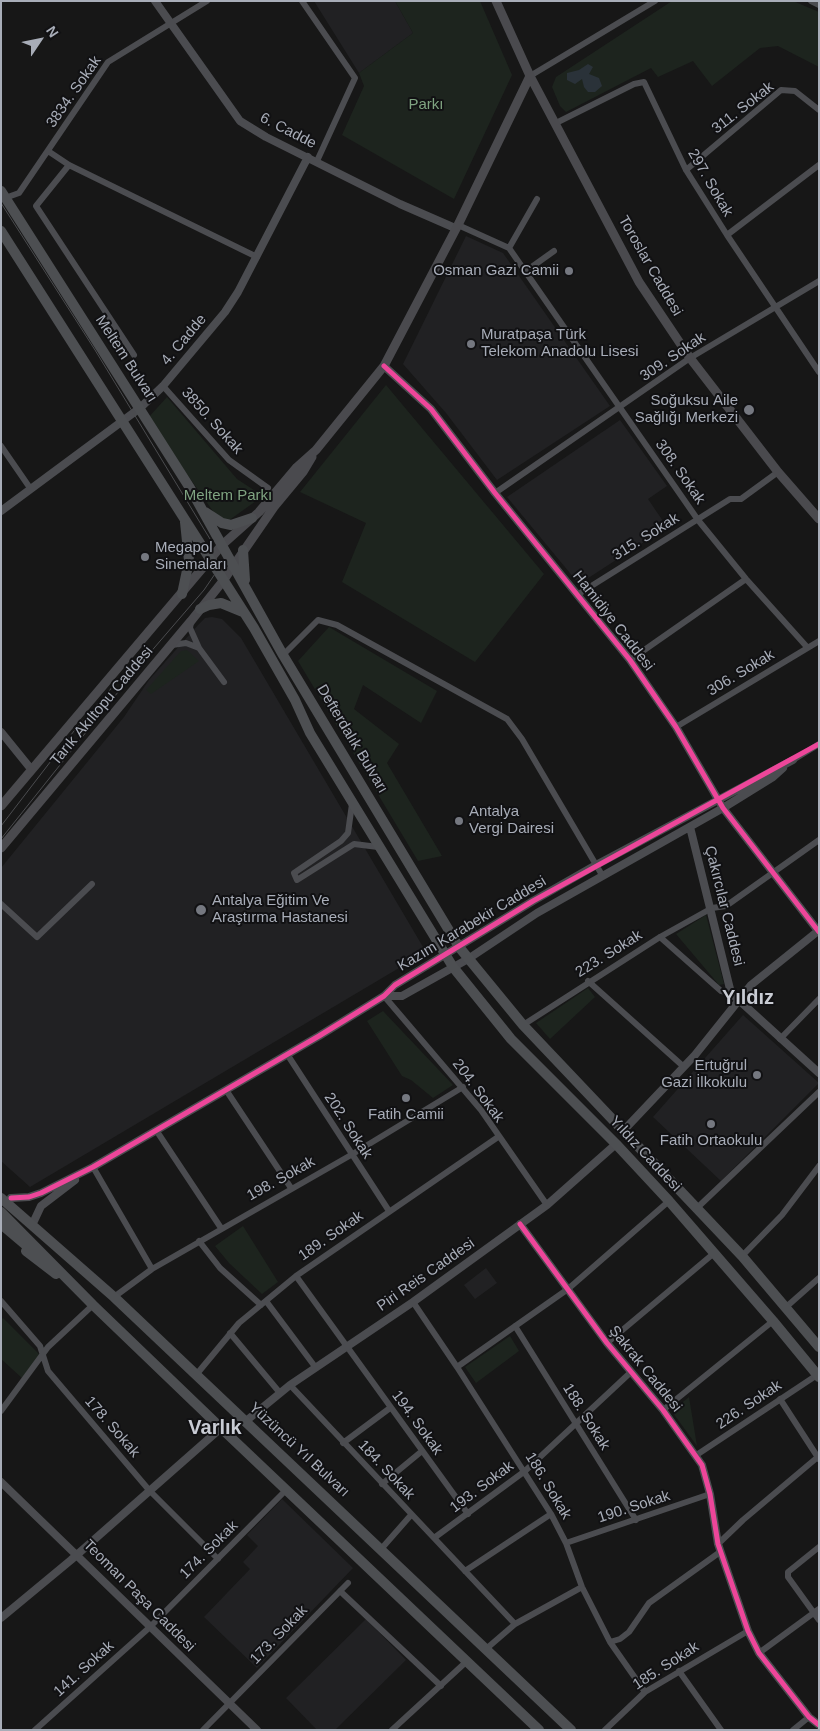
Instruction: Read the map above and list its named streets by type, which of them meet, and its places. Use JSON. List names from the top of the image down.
{
  "streets": {
    "main road": [
      "Toroslar Caddesi",
      "Meltem Bulvarı",
      "Tarık Akıltopu Caddesi",
      "Defterdalık Bulvarı",
      "Yıldız Caddesi",
      "Yüzüncü Yıl Bulvarı"
    ],
    "street": [
      "3834. Sokak",
      "311. Sokak",
      "6. Cadde",
      "297. Sokak",
      "4. Cadde",
      "309. Sokak",
      "3850. Sokak",
      "308. Sokak",
      "315. Sokak",
      "Hamidiye Caddesi",
      "306. Sokak",
      "Çakırcılar Caddesi",
      "Kazım Karabekir Caddesi",
      "223. Sokak",
      "204. Sokak",
      "202. Sokak",
      "198. Sokak",
      "189. Sokak",
      "Piri Reis Caddesi",
      "Şakrak Caddesi",
      "226. Sokak",
      "188. Sokak",
      "194. Sokak",
      "178. Sokak",
      "184. Sokak",
      "186. Sokak",
      "193. Sokak",
      "190. Sokak",
      "174. Sokak",
      "Teoman Paşa Caddesi",
      "173. Sokak",
      "185. Sokak",
      "141. Sokak"
    ]
  },
  "crossings": [
    ["3834. Sokak", "6. Cadde"],
    ["3834. Sokak", "Meltem Bulvarı"],
    ["311. Sokak", "297. Sokak"],
    ["6. Cadde", "4. Cadde"],
    ["6. Cadde", "308. Sokak"],
    ["297. Sokak", "Toroslar Caddesi"],
    ["297. Sokak", "309. Sokak"],
    ["Toroslar Caddesi", "309. Sokak"],
    ["Toroslar Caddesi", "315. Sokak"],
    ["4. Cadde", "Meltem Bulvarı"],
    ["4. Cadde", "3850. Sokak"],
    ["309. Sokak", "308. Sokak"],
    ["309. Sokak", "Hamidiye Caddesi"],
    ["Meltem Bulvarı", "Tarık Akıltopu Caddesi"],
    ["Meltem Bulvarı", "Defterdalık Bulvarı"],
    ["308. Sokak", "315. Sokak"],
    ["308. Sokak", "306. Sokak"],
    ["315. Sokak", "Hamidiye Caddesi"],
    ["Hamidiye Caddesi", "306. Sokak"],
    ["Hamidiye Caddesi", "Kazım Karabekir Caddesi"],
    ["Hamidiye Caddesi", "223. Sokak"],
    ["Tarık Akıltopu Caddesi", "Defterdalık Bulvarı"],
    ["Defterdalık Bulvarı", "Kazım Karabekir Caddesi"],
    ["Defterdalık Bulvarı", "Yıldız Caddesi"],
    ["Çakırcılar Caddesi", "Kazım Karabekir Caddesi"],
    ["Çakırcılar Caddesi", "223. Sokak"],
    ["Kazım Karabekir Caddesi", "204. Sokak"],
    ["Kazım Karabekir Caddesi", "202. Sokak"],
    ["Kazım Karabekir Caddesi", "Yıldız Caddesi"],
    ["223. Sokak", "Yıldız Caddesi"],
    ["204. Sokak", "198. Sokak"],
    ["204. Sokak", "189. Sokak"],
    ["204. Sokak", "Piri Reis Caddesi"],
    ["202. Sokak", "198. Sokak"],
    ["202. Sokak", "189. Sokak"],
    ["Yıldız Caddesi", "Piri Reis Caddesi"],
    ["Yıldız Caddesi", "226. Sokak"],
    ["198. Sokak", "Yüzüncü Yıl Bulvarı"],
    ["189. Sokak", "194. Sokak"],
    ["189. Sokak", "Yüzüncü Yıl Bulvarı"],
    ["Piri Reis Caddesi", "Şakrak Caddesi"],
    ["Piri Reis Caddesi", "194. Sokak"],
    ["Piri Reis Caddesi", "Yüzüncü Yıl Bulvarı"],
    ["Piri Reis Caddesi", "184. Sokak"],
    ["Piri Reis Caddesi", "186. Sokak"],
    ["Şakrak Caddesi", "226. Sokak"],
    ["Şakrak Caddesi", "193. Sokak"],
    ["Şakrak Caddesi", "190. Sokak"],
    ["Şakrak Caddesi", "185. Sokak"],
    ["188. Sokak", "193. Sokak"],
    ["188. Sokak", "190. Sokak"],
    ["194. Sokak", "193. Sokak"],
    ["178. Sokak", "174. Sokak"],
    ["184. Sokak", "193. Sokak"],
    ["186. Sokak", "193. Sokak"],
    ["186. Sokak", "190. Sokak"],
    ["186. Sokak", "185. Sokak"],
    ["174. Sokak", "Teoman Paşa Caddesi"],
    ["174. Sokak", "141. Sokak"],
    ["Teoman Paşa Caddesi", "173. Sokak"],
    ["Teoman Paşa Caddesi", "141. Sokak"]
  ],
  "districts": ["Yıldız", "Varlık"],
  "parks": ["Parkı", "Meltem Parkı"],
  "places": [
    "Osman Gazi Camii",
    "Muratpaşa Türk Telekom Anadolu Lisesi",
    "Soğuksu Aile Sağlığı Merkezi",
    "Megapol Sinemaları",
    "Antalya Vergi Dairesi",
    "Antalya Eğitim Ve Araştırma Hastanesi",
    "Ertuğrul Gazi İlkokulu",
    "Fatih Camii",
    "Fatih Ortaokulu"
  ],
  "north": "top right"
}
